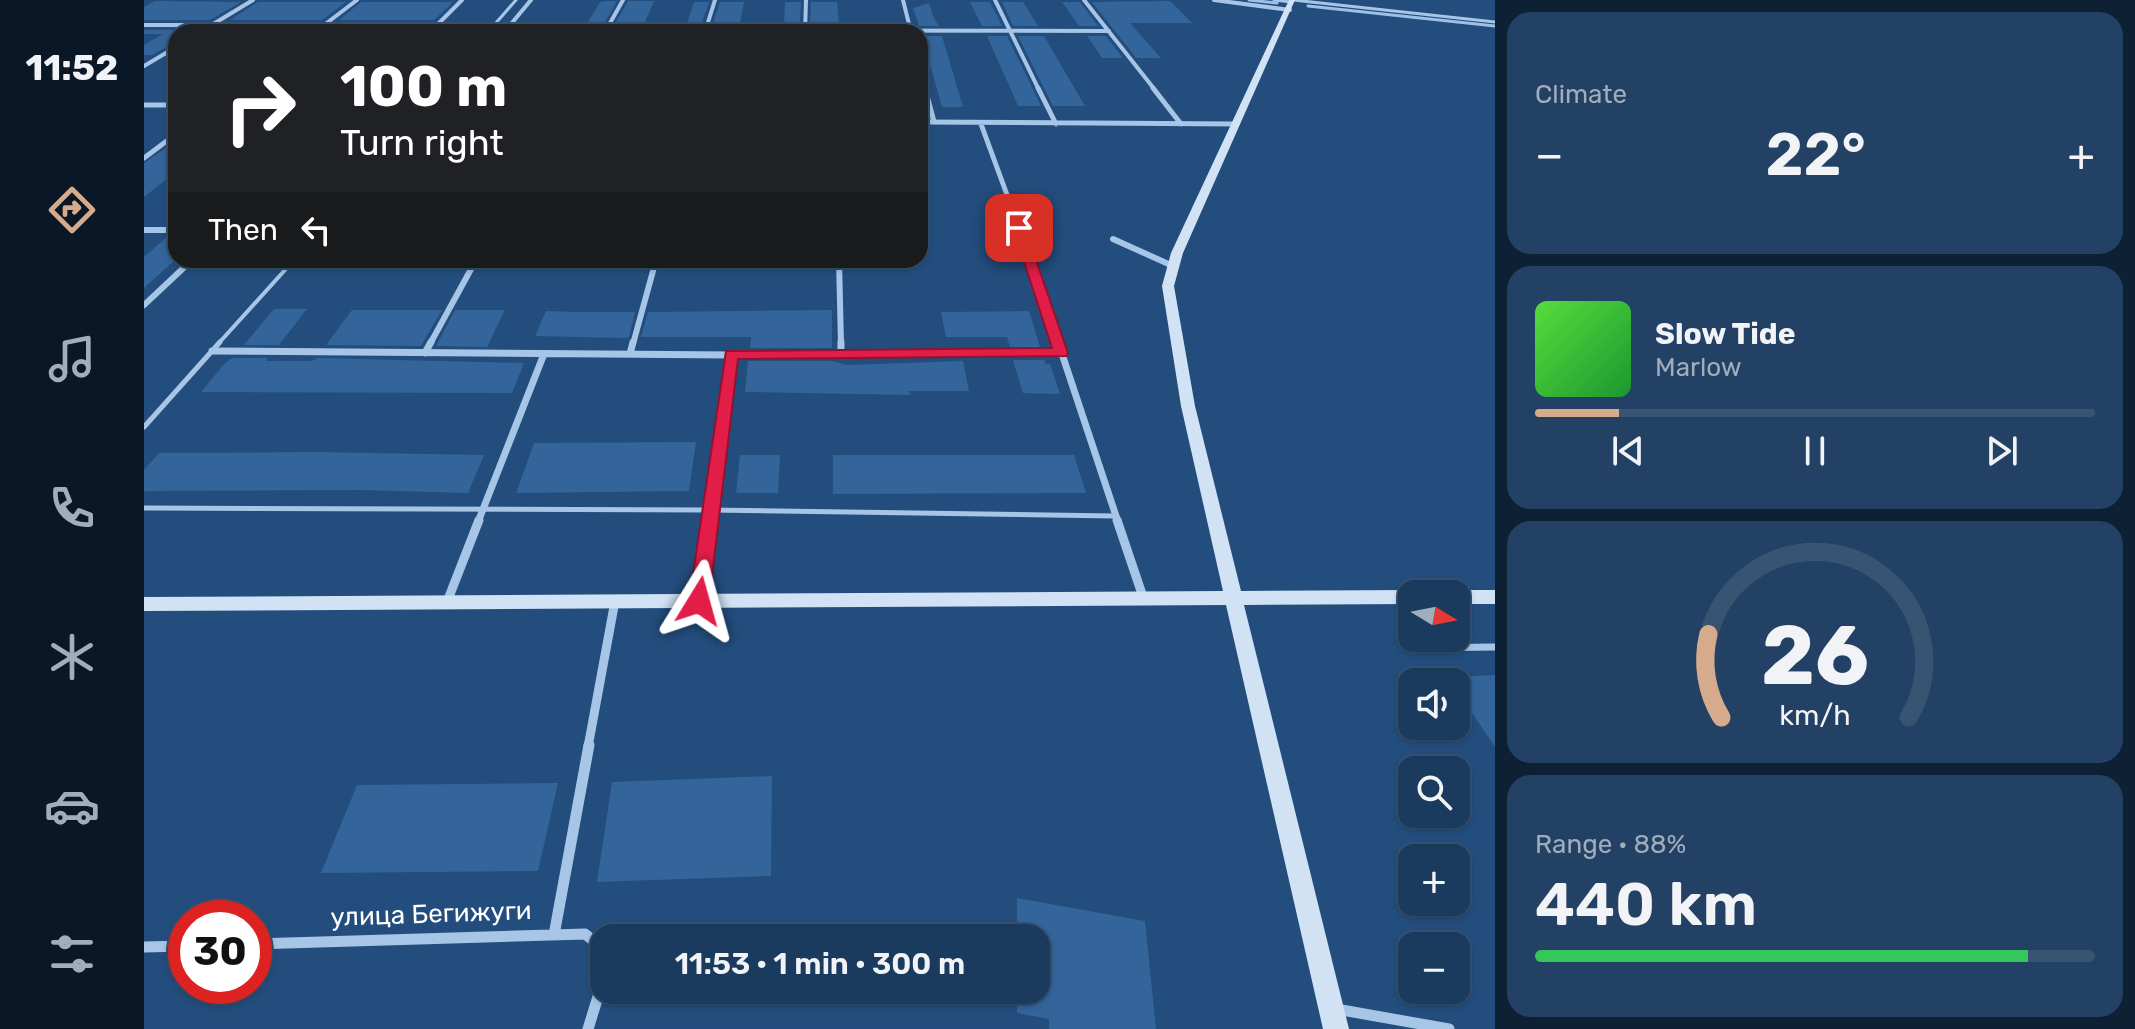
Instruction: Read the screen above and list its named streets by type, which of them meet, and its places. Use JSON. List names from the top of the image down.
{
  "streets": {
    "street": ["улица Бегижуги"]
  },
  "north": "right",
  "page": {
    "tabs": "11:52",
    "tile": [
      "Climate",
      ["Range · 88%", "440 km"]
    ],
    "turn": ["100 m", "Turn right"],
    "heat": ["−", "22°", "+"],
    "then": "Then",
    "song": ["Slow Tide", "Marlow"],
    "map_buttons": ["+", "−"],
    "limit": "30",
    "trip": "11:53 · 1 min · 300 m",
    "gauge": ["26", "km/h"]
  }
}
